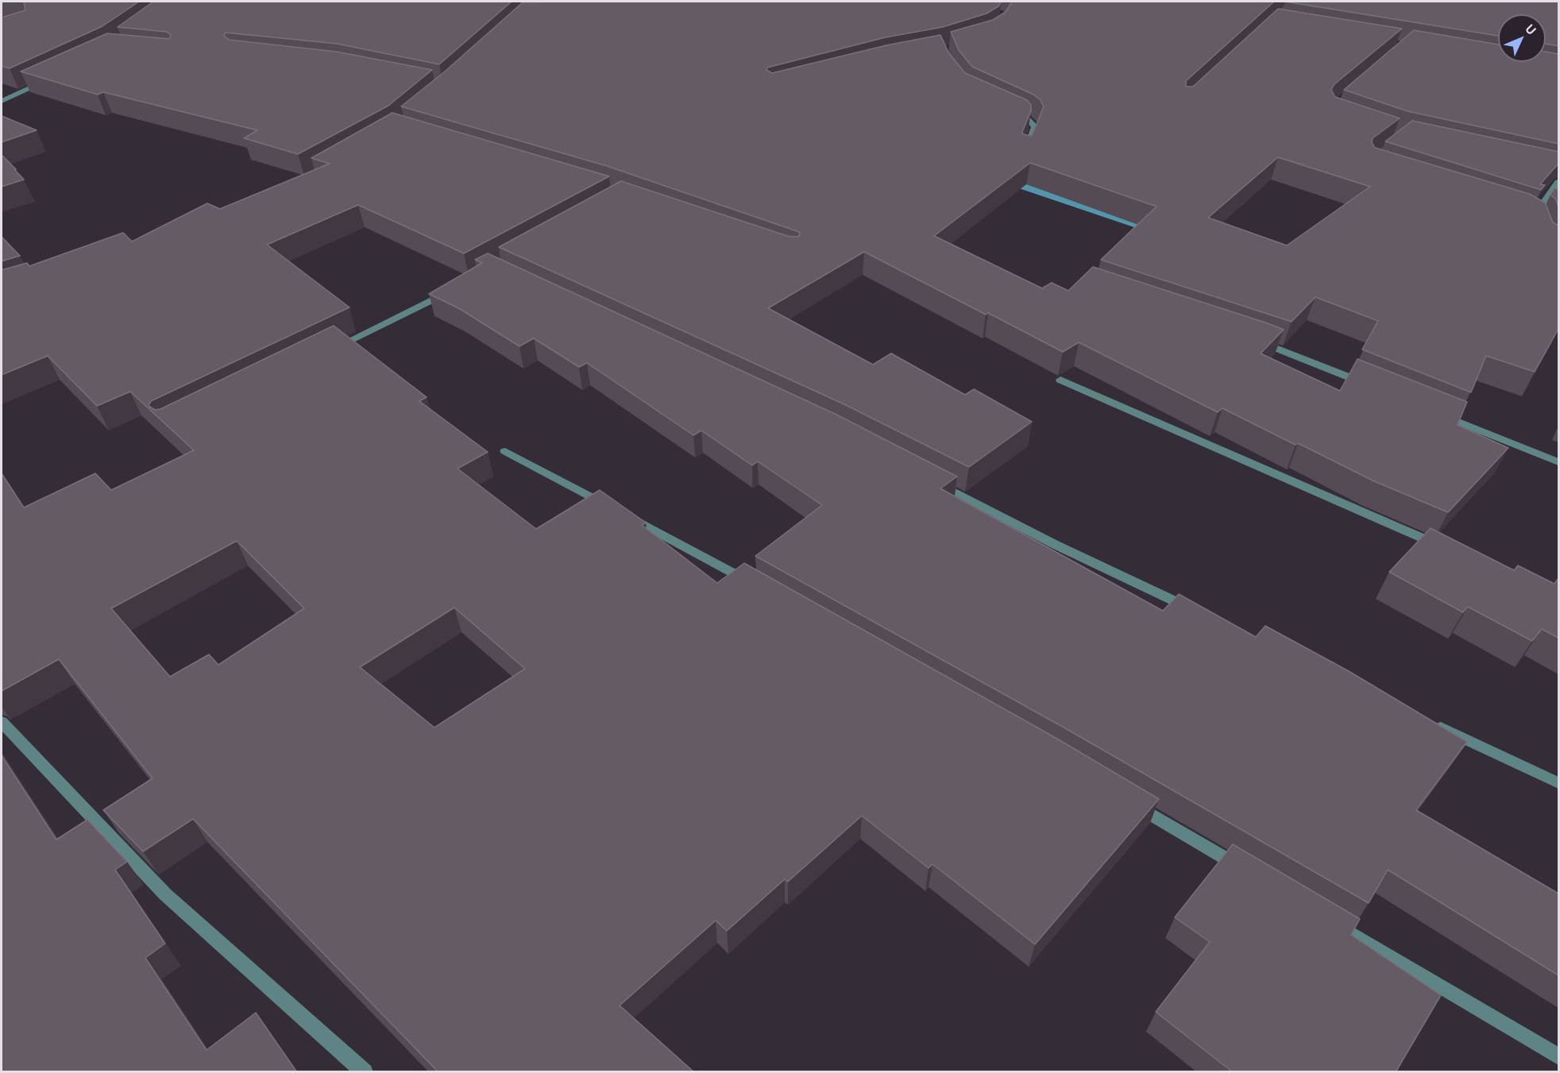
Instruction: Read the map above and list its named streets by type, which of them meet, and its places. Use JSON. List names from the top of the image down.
{
  "north": "top right"
}
